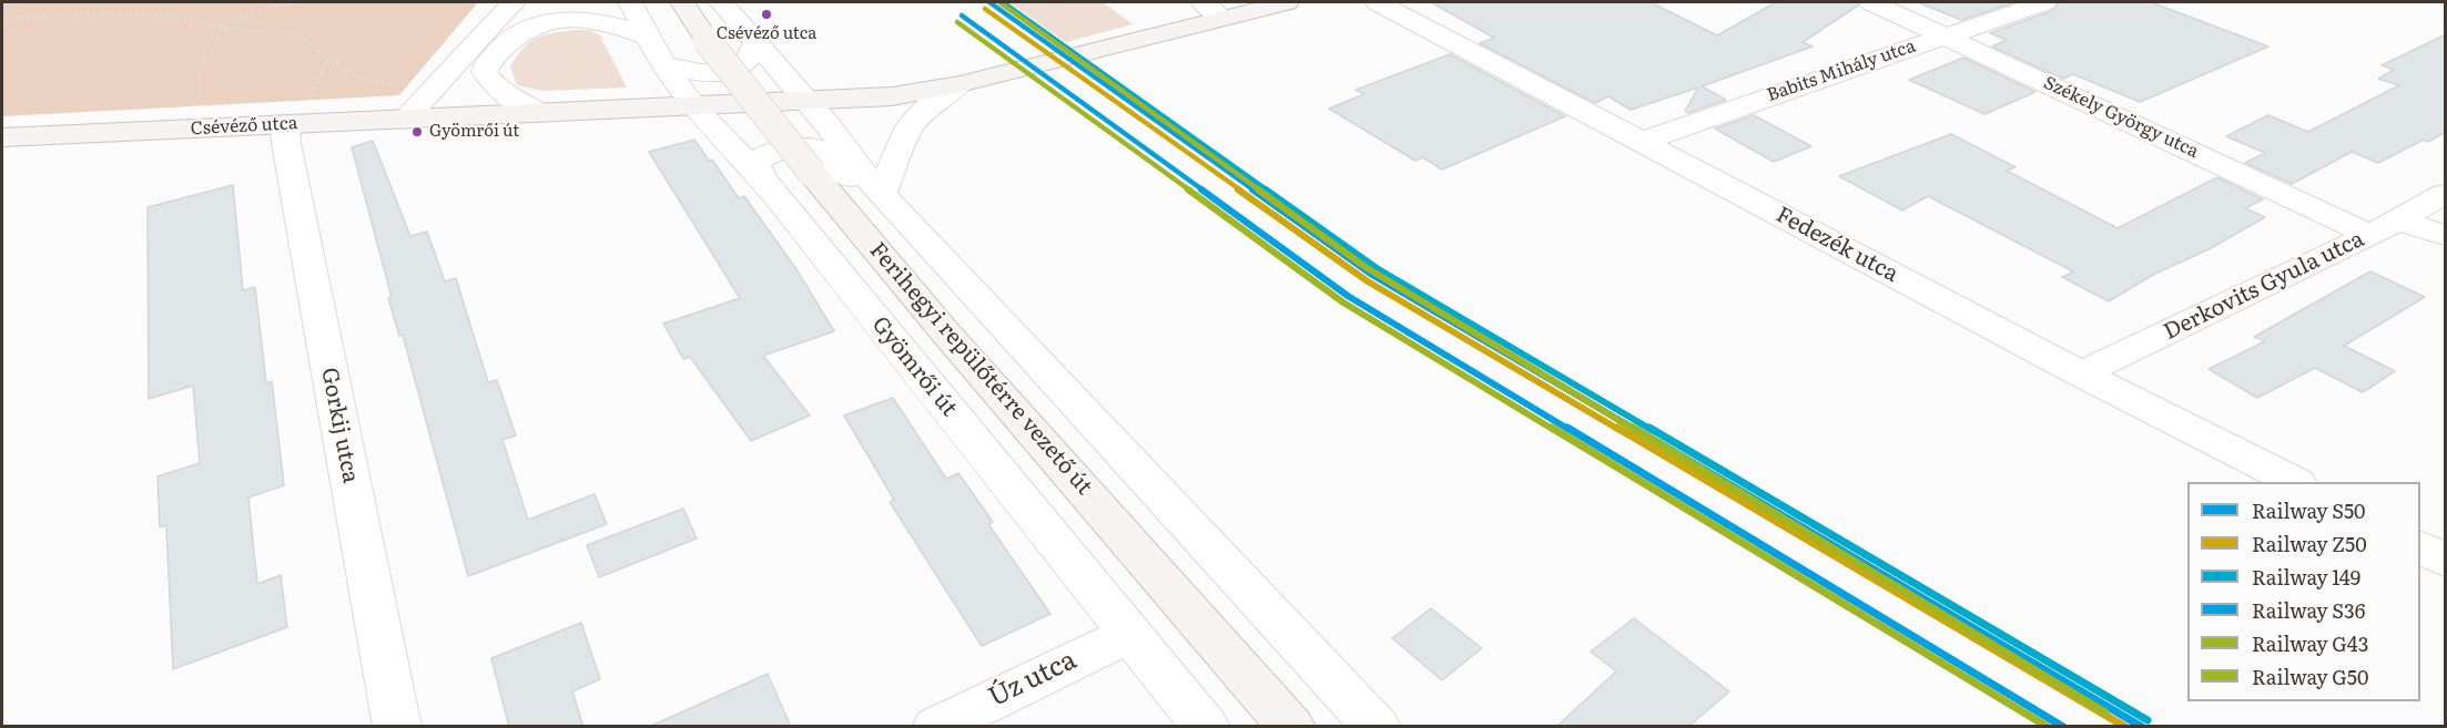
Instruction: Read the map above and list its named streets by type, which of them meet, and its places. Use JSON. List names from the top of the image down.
{
  "streets": {
    "main road": ["Csévéző utca", "Ferihegyi repülőtérre vezető út"],
    "street": [
      "Babits Mihály utca",
      "Székely György utca",
      "Fedezék utca",
      "Derkovits Gyula utca",
      "Gyömrői út",
      "Gorkij utca",
      "Úz utca"
    ]
  },
  "crossings": [
    ["Babits Mihály utca", "Székely György utca"],
    ["Babits Mihály utca", "Fedezék utca"],
    ["Székely György utca", "Derkovits Gyula utca"],
    ["Csévéző utca", "Gyömrői út"],
    ["Csévéző utca", "Gorkij utca"],
    ["Fedezék utca", "Derkovits Gyula utca"],
    ["Gyömrői út", "Úz utca"]
  ],
  "places": ["Csévéző utca", "Gyömrői út"],
  "lines": [
    "rail line S50",
    "rail line 149",
    "rail line G43",
    "rail line Z50",
    "rail line S36",
    "rail line G50"
  ],
  "legend": [
    "Railway S50",
    "Railway Z50",
    "Railway 149",
    "Railway S36",
    "Railway G43",
    "Railway G50"
  ]
}
